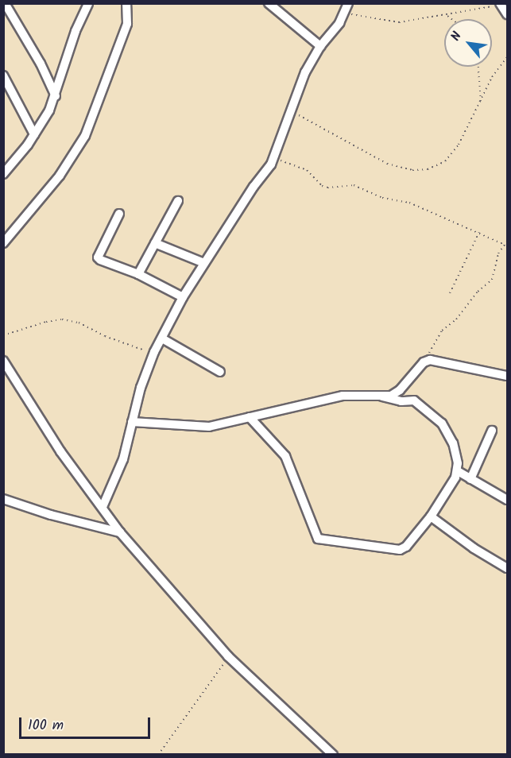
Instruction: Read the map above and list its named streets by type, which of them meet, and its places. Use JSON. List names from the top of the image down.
{
  "scale_bar": "100 m",
  "north": "top left"
}
